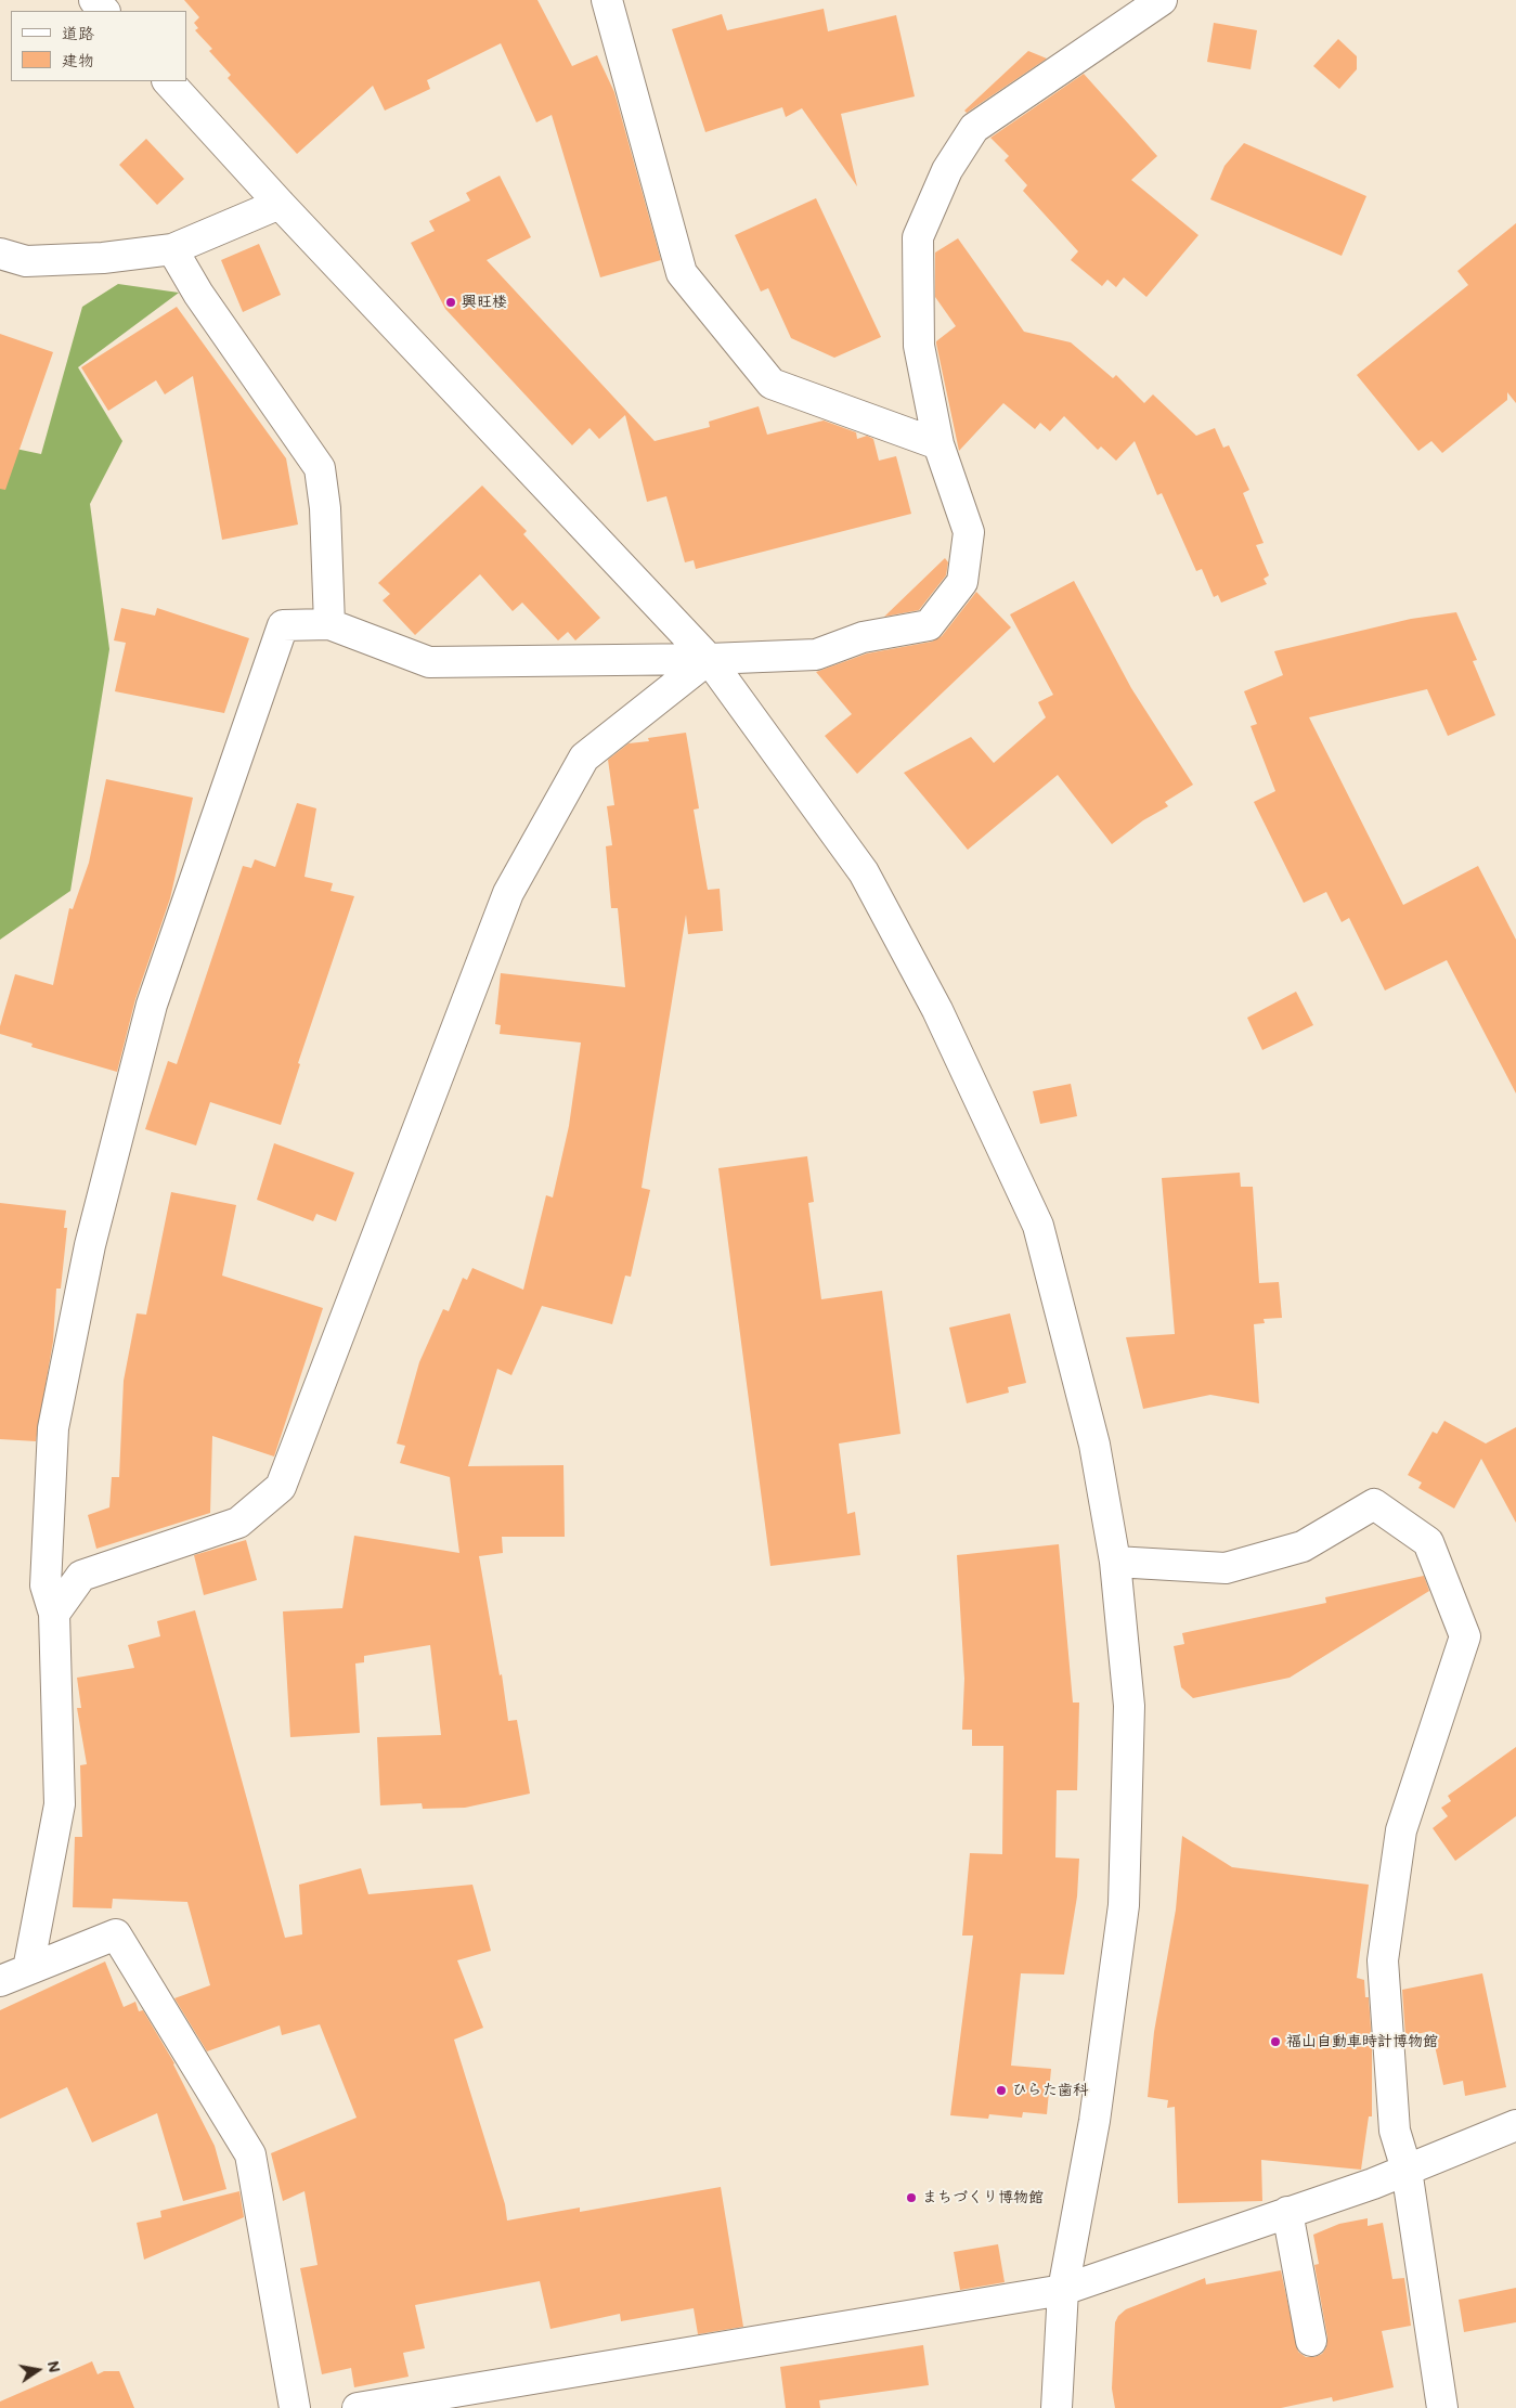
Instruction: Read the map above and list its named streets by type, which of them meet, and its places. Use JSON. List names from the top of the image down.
{
  "places": [
    "興旺楼",
    "福山自動車時計博物館",
    "ひらた歯科",
    "まちづくり博物館"
  ],
  "legend": ["道路", "建物"],
  "north": "right"
}
